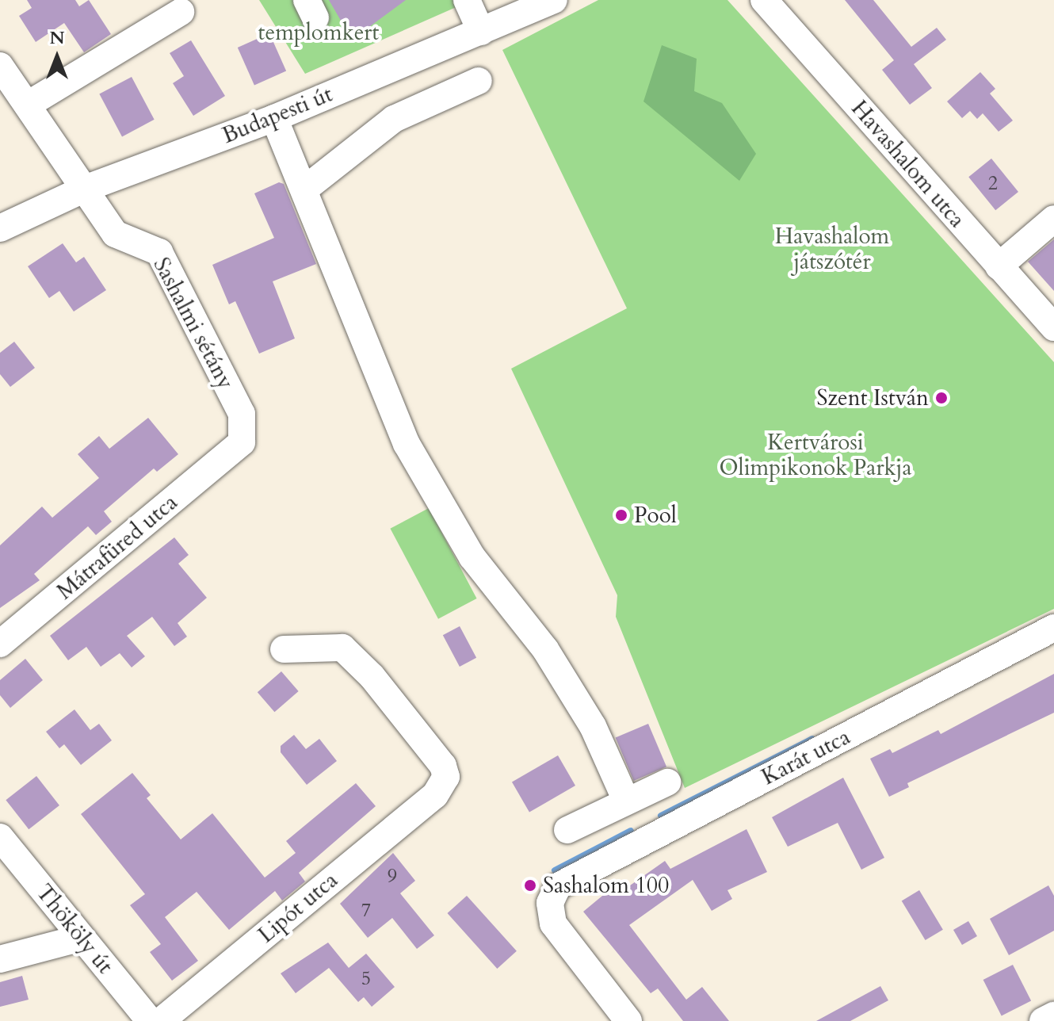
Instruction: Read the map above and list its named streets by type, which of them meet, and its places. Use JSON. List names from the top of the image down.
{
  "streets": {
    "street": [
      "Budapesti út",
      "Havashalom utca",
      "Sashalmi sétány",
      "Mátrafüred utca",
      "Karát utca",
      "Lipót utca",
      "Thököly út"
    ]
  },
  "crossings": [
    ["Budapesti út", "Sashalmi sétány"],
    ["Sashalmi sétány", "Mátrafüred utca"]
  ],
  "parks": ["templomkert", "Havashalom játszótér", "Kertvárosi Olimpikonok Parkja"],
  "places": ["Szent István", "Pool", "Sashalom 100"],
  "house_numbers": [
    "2",
    "9",
    "7",
    "5"
  ],
  "north": "top"
}
